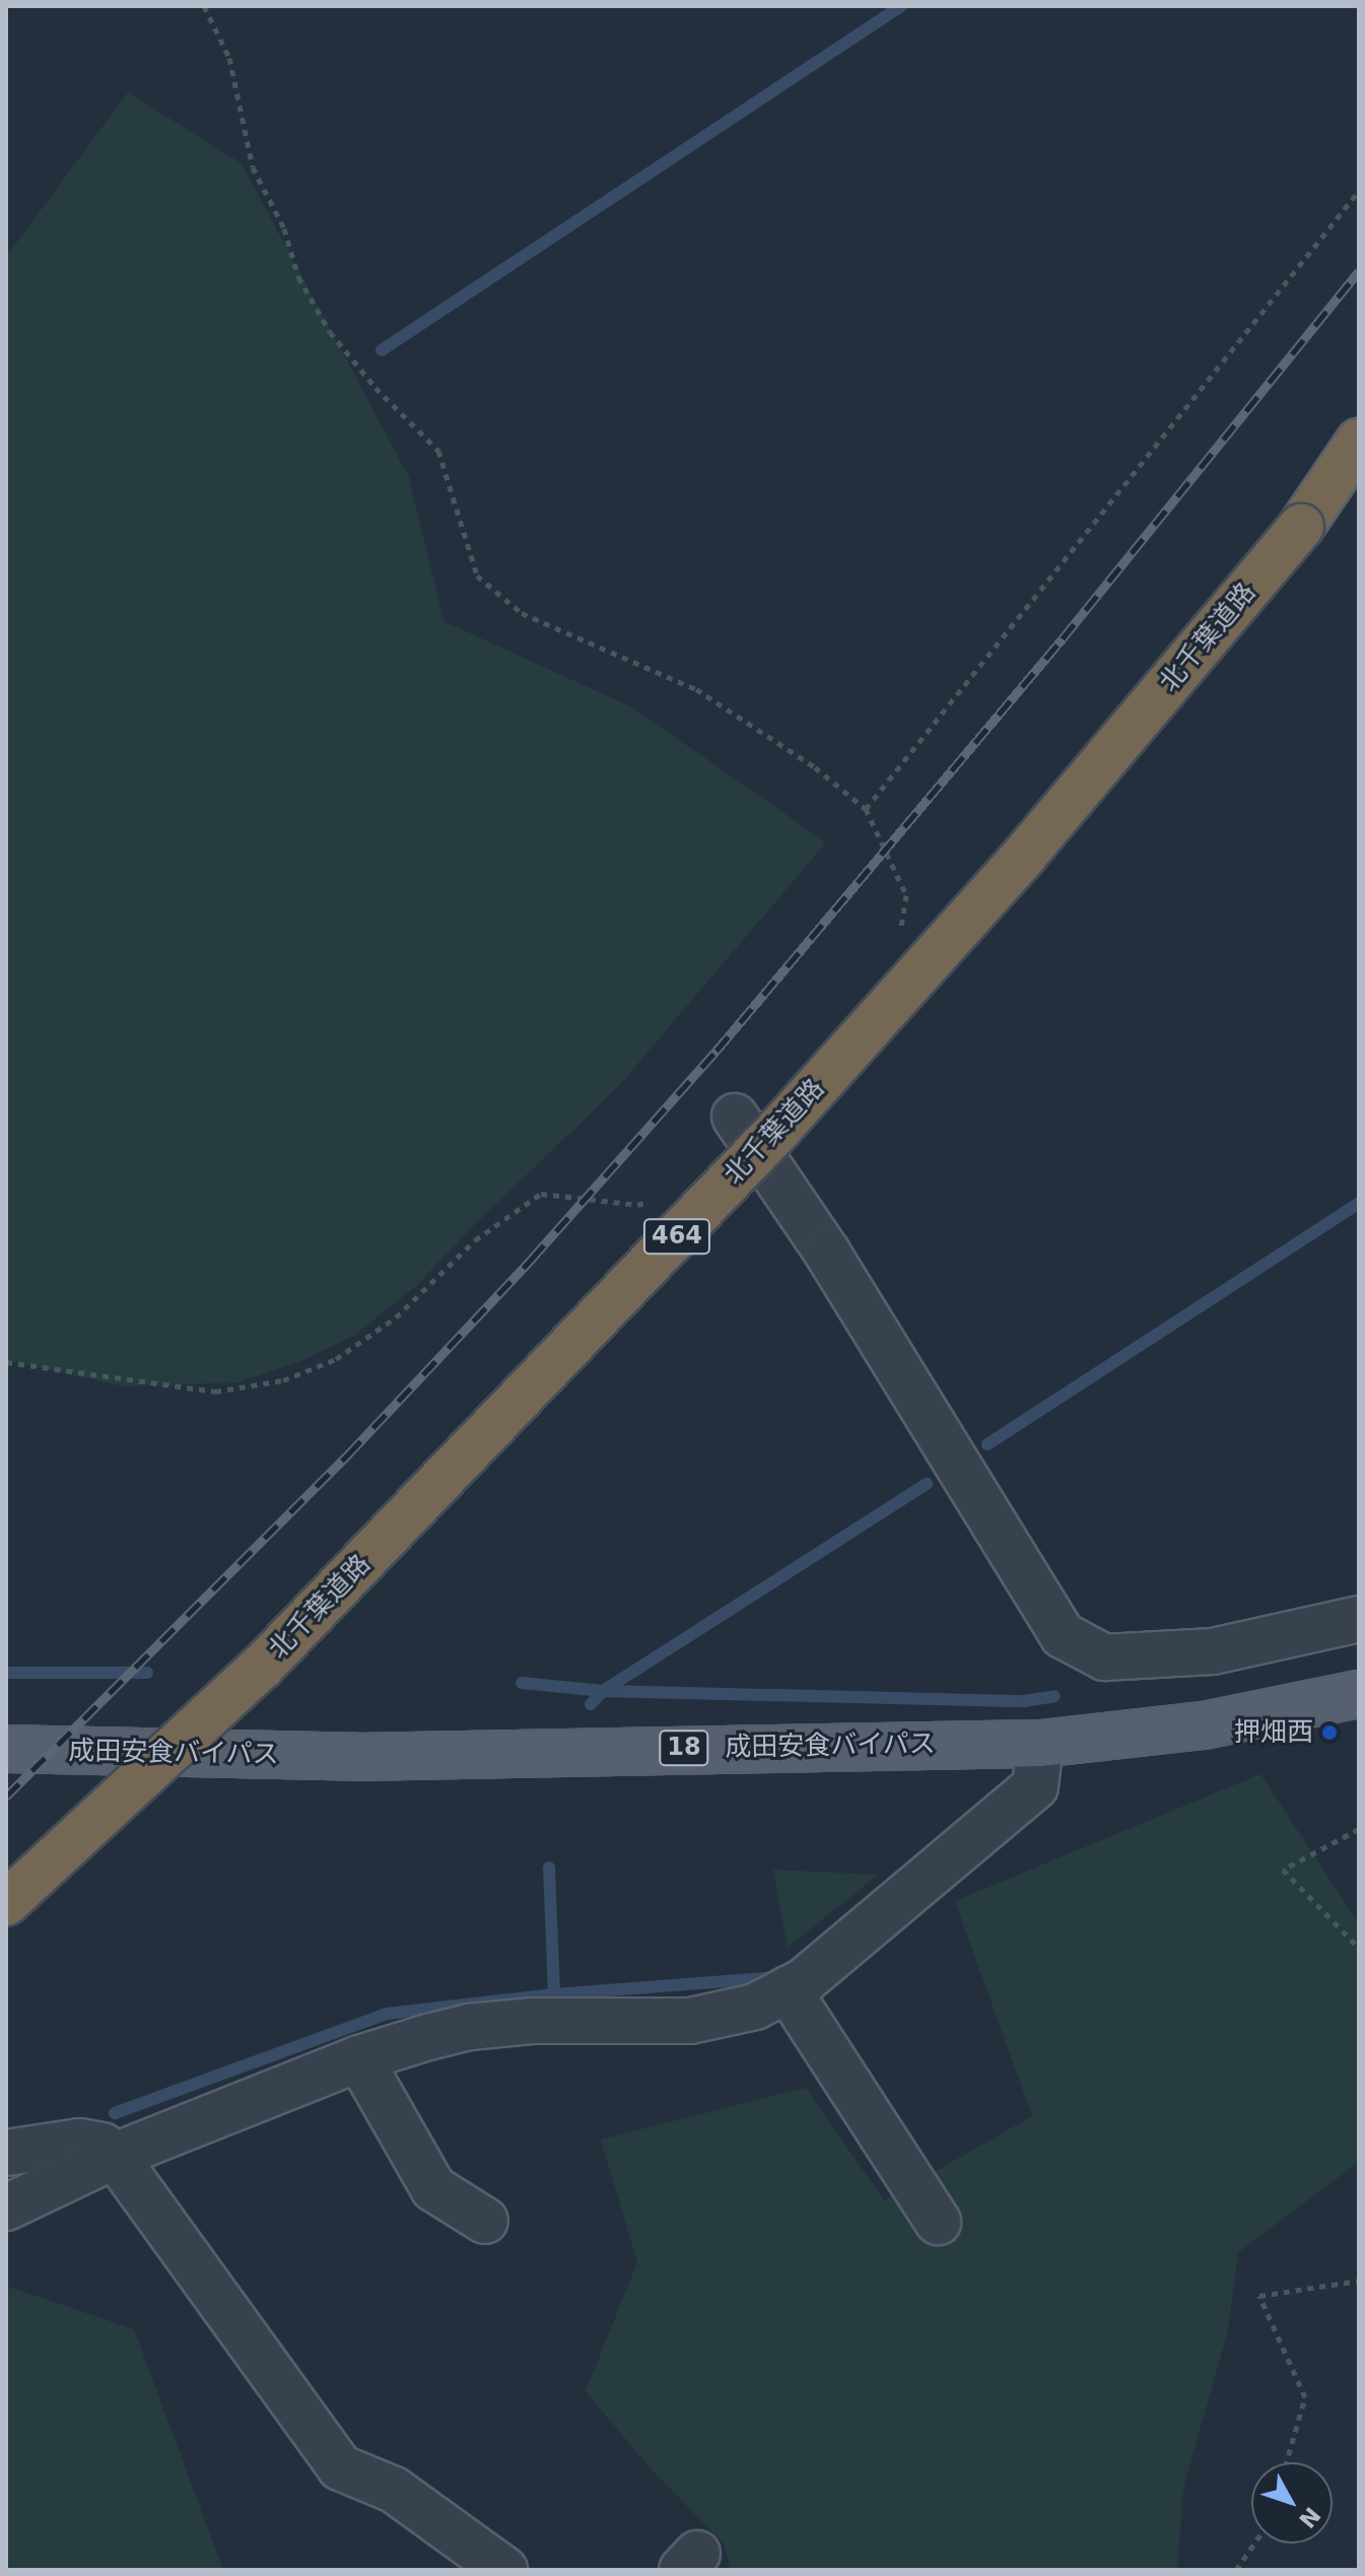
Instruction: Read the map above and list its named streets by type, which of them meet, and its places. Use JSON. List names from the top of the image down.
{
  "streets": {
    "highway": ["北千葉道路", "464"],
    "main road": ["成田安食バイパス", "18"]
  },
  "places": ["押畑西"],
  "north": "bottom right"
}
